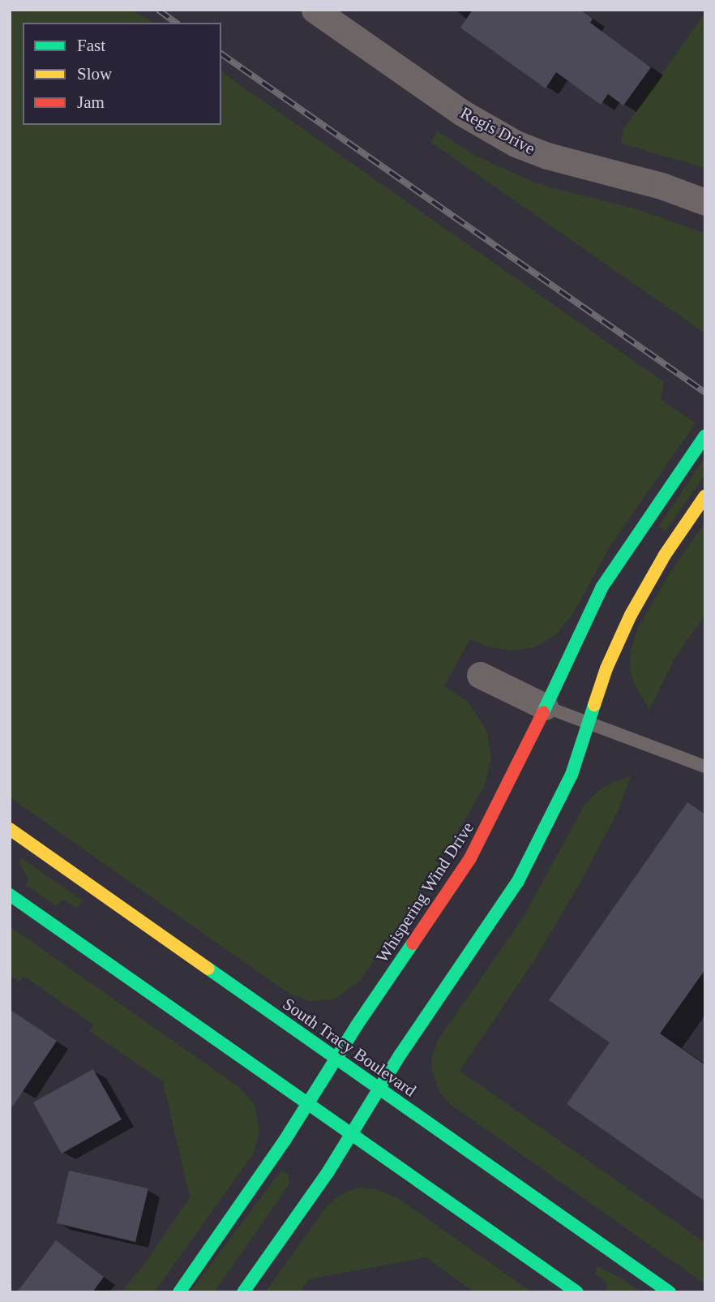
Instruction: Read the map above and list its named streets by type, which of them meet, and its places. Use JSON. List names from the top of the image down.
{
  "streets": {
    "street": ["Regis Drive", "Whispering Wind Drive", "South Tracy Boulevard"]
  },
  "crossings": [
    ["Whispering Wind Drive", "South Tracy Boulevard"]
  ],
  "legend": ["Fast", "Slow", "Jam"]
}
